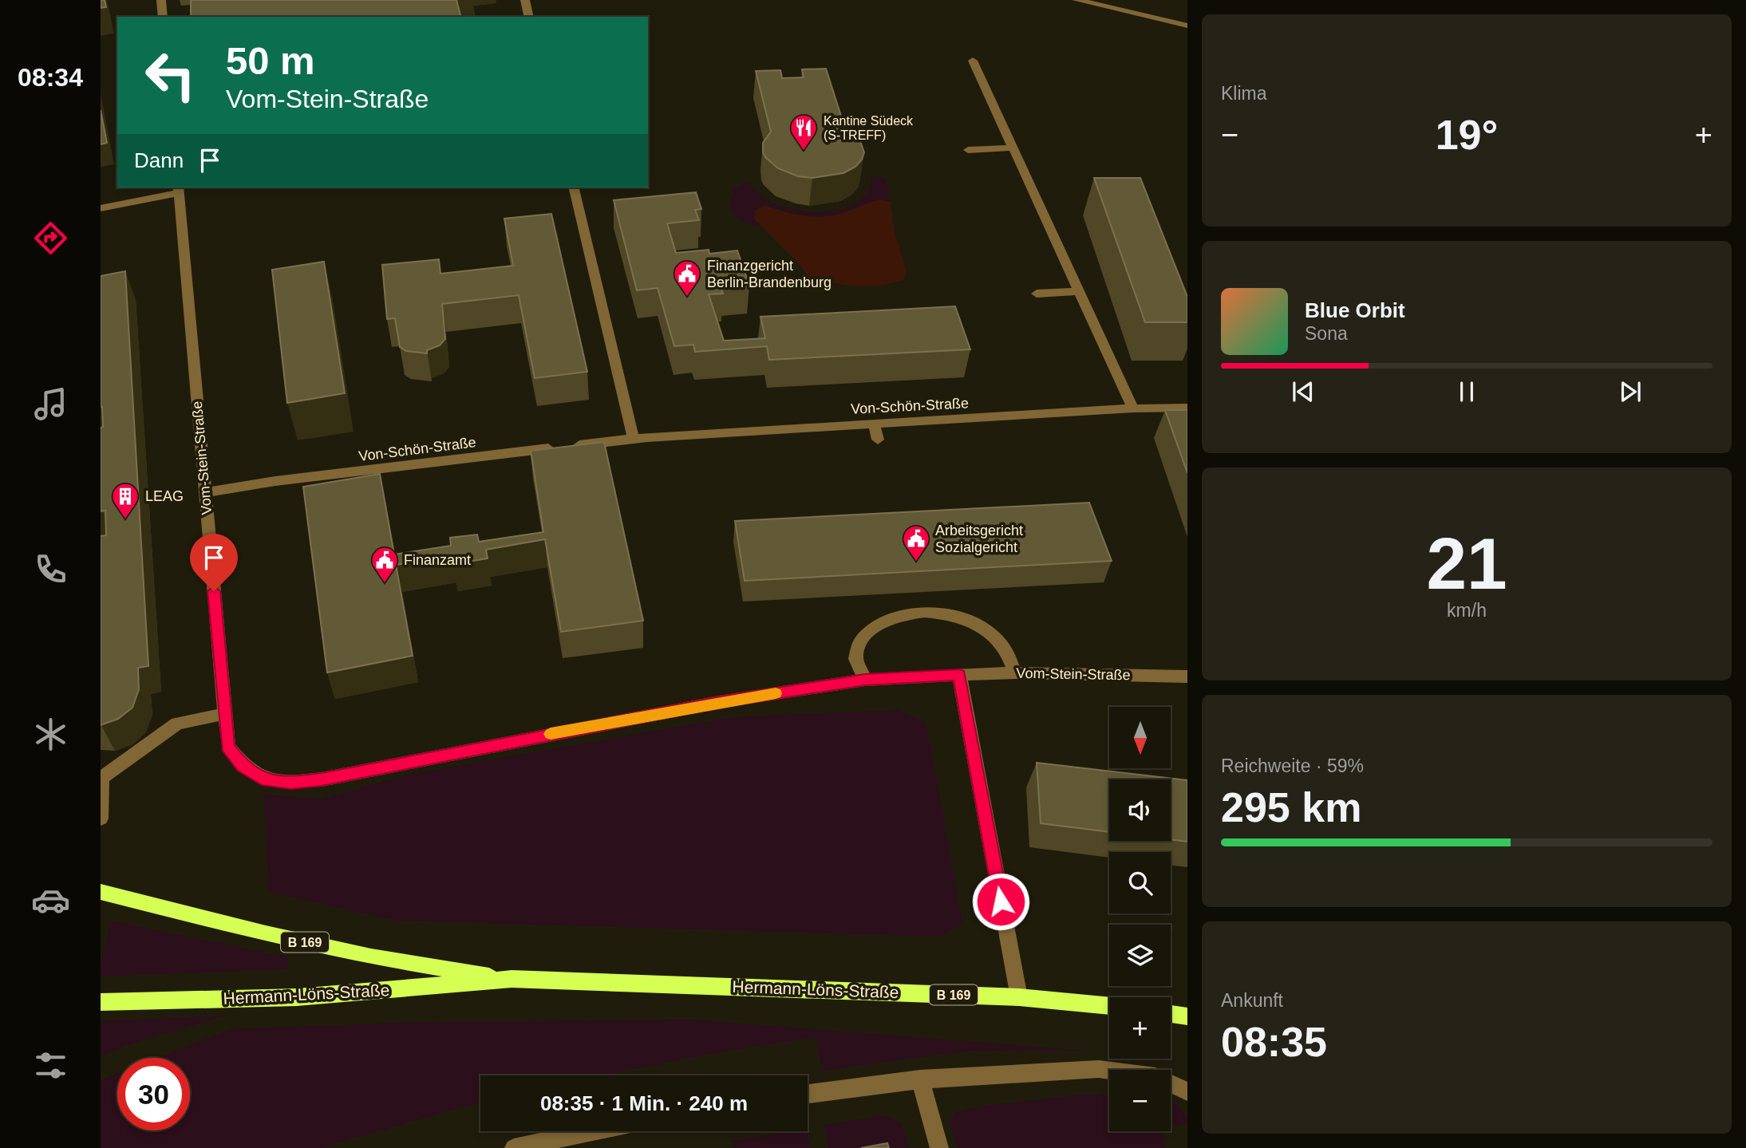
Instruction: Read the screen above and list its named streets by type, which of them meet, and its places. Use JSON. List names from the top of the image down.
{
  "streets": {
    "main road": ["B 169", "Hermann-Löns-Straße"],
    "street": ["Von-Schön-Straße", "Vom-Stein-Straße"]
  },
  "crossings": [
    ["Von-Schön-Straße", "Vom-Stein-Straße"]
  ],
  "places": {
    "restaurant": ["Kantine Südeck (S-TREFF)"],
    "public building": ["Finanzgericht Berlin-Brandenburg", "Arbeitsgericht Sozialgericht", "Finanzamt"],
    "building": ["LEAG"]
  },
  "north": "bottom",
  "page": {
    "tabs": "08:34",
    "tile": [
      "Klima",
      ["21", "km/h"],
      ["Reichweite · 59%", "295 km"],
      ["Ankunft", "08:35"]
    ],
    "turn": ["50 m", "Vom-Stein-Straße"],
    "heat": ["−", "19°", "+"],
    "then": "Dann",
    "song": ["Blue Orbit", "Sona"],
    "map_buttons": ["+", "−"],
    "limit": "30",
    "trip": "08:35 · 1 Min. · 240 m"
  }
}
